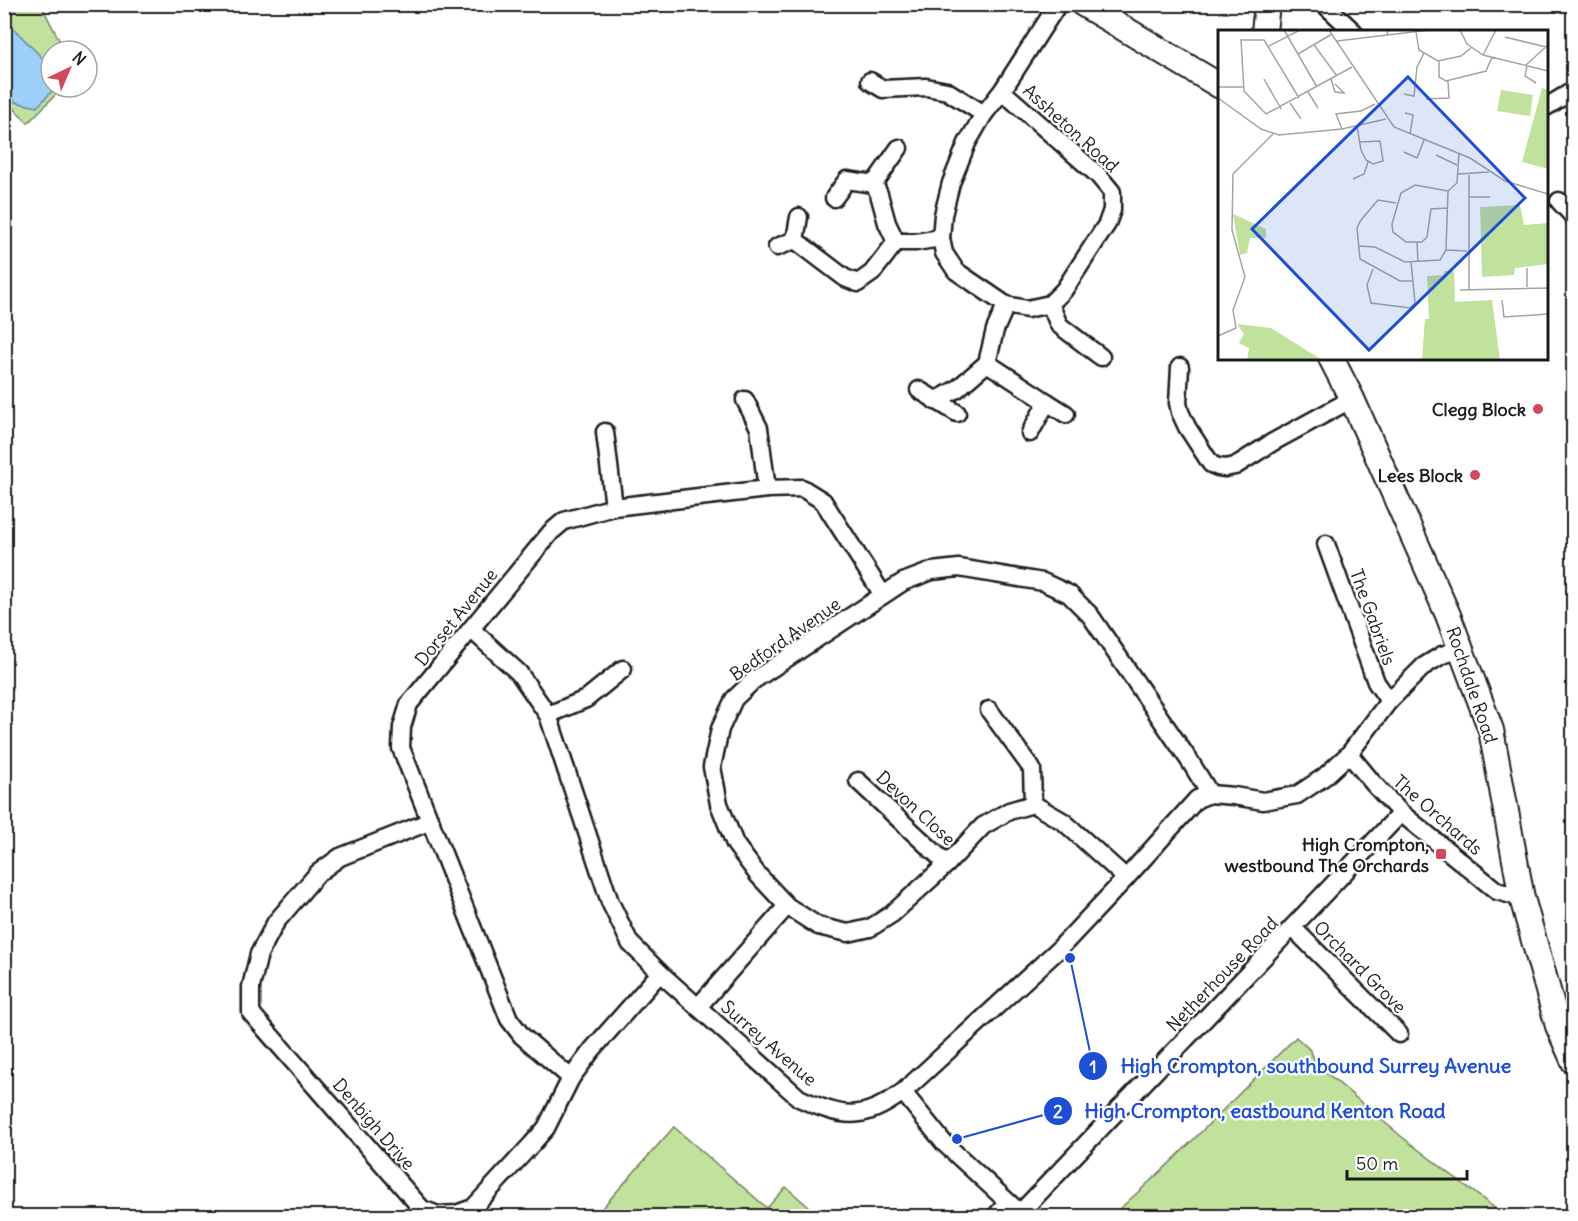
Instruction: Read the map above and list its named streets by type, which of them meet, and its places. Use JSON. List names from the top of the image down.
{
  "streets": {
    "main road": ["Rochdale Road"],
    "street": [
      "Assheton Road",
      "Dorset Avenue",
      "The Gabriels",
      "Bedford Avenue",
      "Devon Close",
      "The Orchards",
      "Orchard Grove",
      "Netherhouse Road",
      "Surrey Avenue",
      "Denbigh Drive"
    ]
  },
  "crossings": [
    ["Dorset Avenue", "Bedford Avenue"],
    ["Dorset Avenue", "Surrey Avenue"],
    ["Dorset Avenue", "Denbigh Drive"],
    ["Bedford Avenue", "Devon Close"],
    ["Bedford Avenue", "Surrey Avenue"],
    ["Rochdale Road", "The Orchards"],
    ["The Orchards", "Netherhouse Road"],
    ["Orchard Grove", "Netherhouse Road"],
    ["Surrey Avenue", "Denbigh Drive"]
  ],
  "places": {
    "other": [
      "Clegg Block",
      "Lees Block",
      "High Crompton, southbound Surrey Avenue",
      "High Crompton, eastbound Kenton Road"
    ],
    "transit": ["High Crompton, westbound The Orchards"]
  },
  "scale_bar": "50 m",
  "north": "top right"
}
